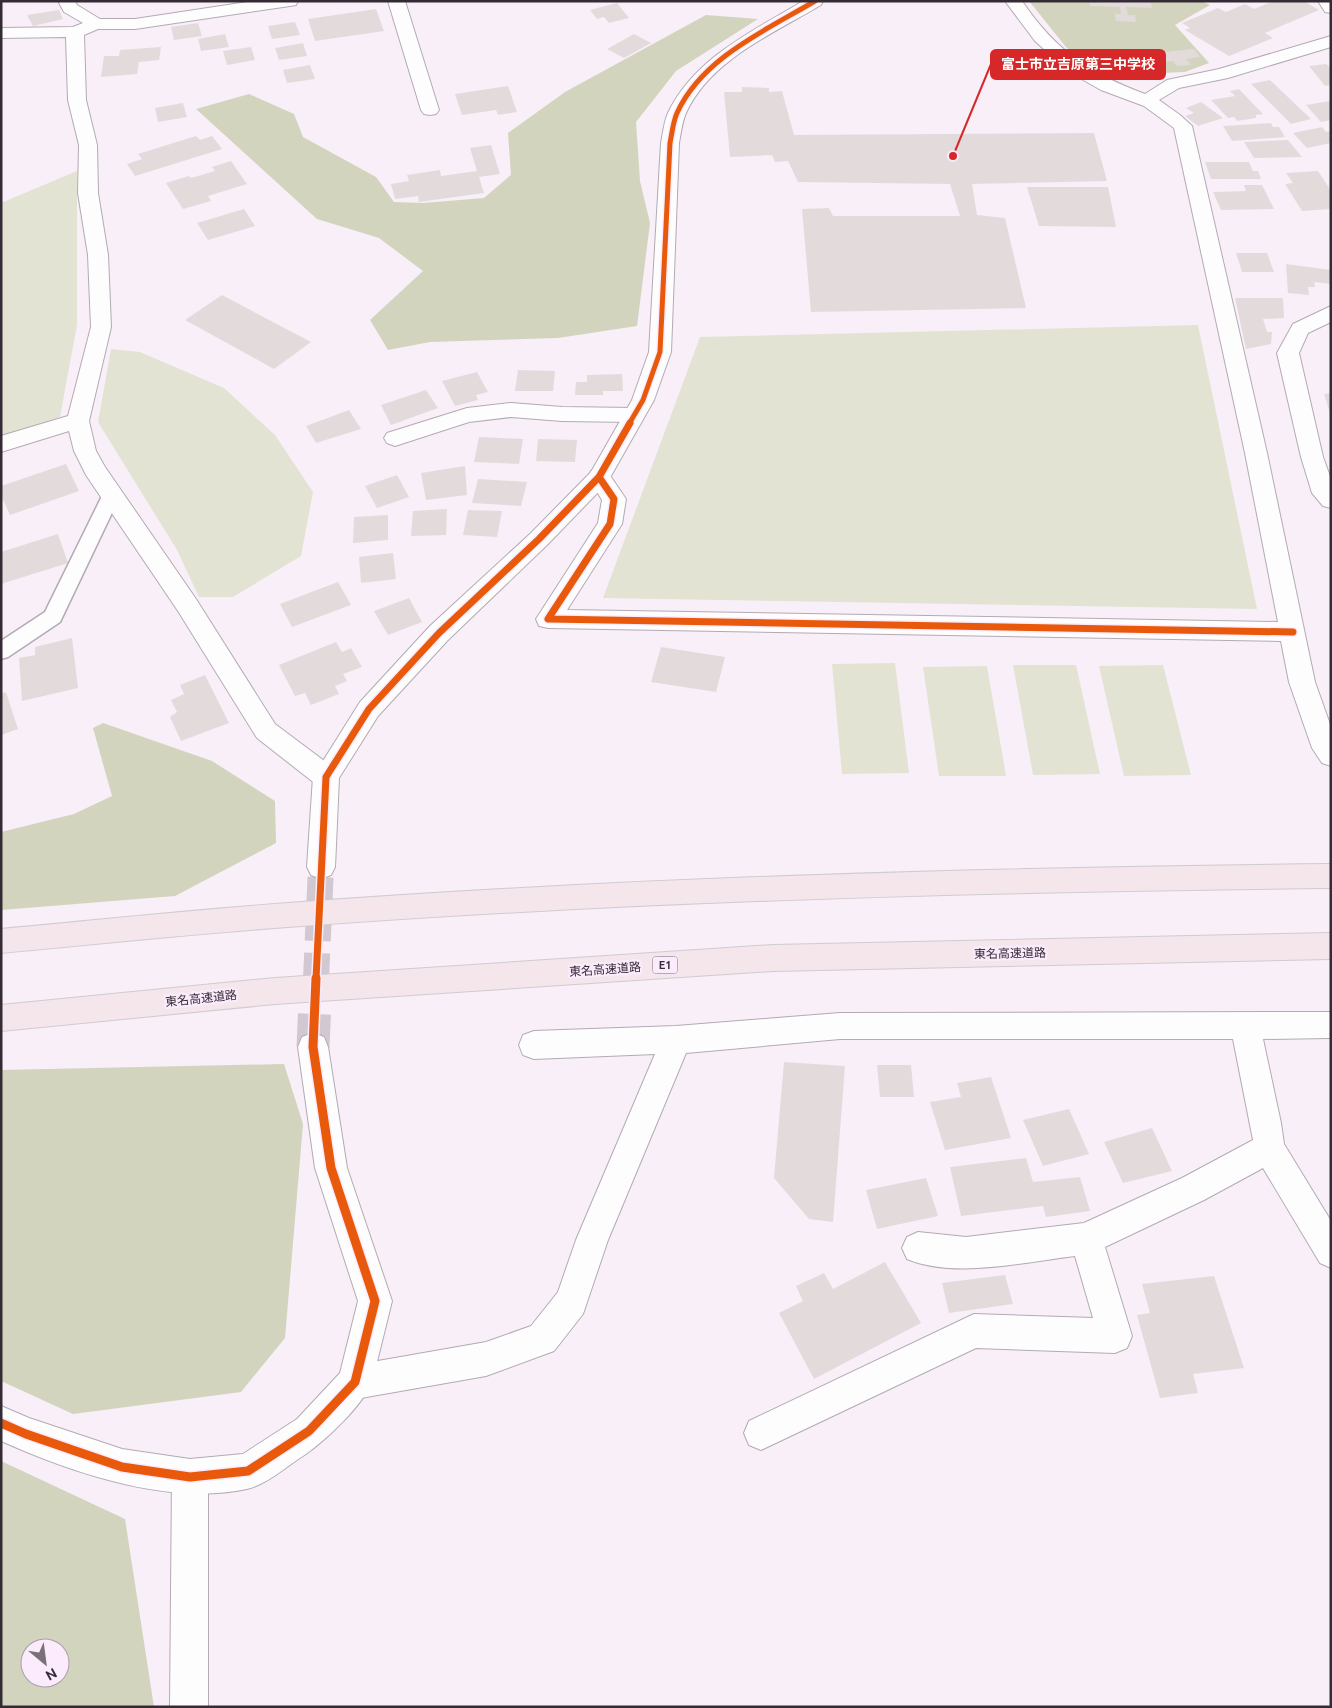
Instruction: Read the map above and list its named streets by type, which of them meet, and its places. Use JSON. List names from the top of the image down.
{
  "streets": {
    "highway": ["東名高速道路", "E1"]
  },
  "places": ["富士市立吉原第三中学校"],
  "north": "bottom right"
}
